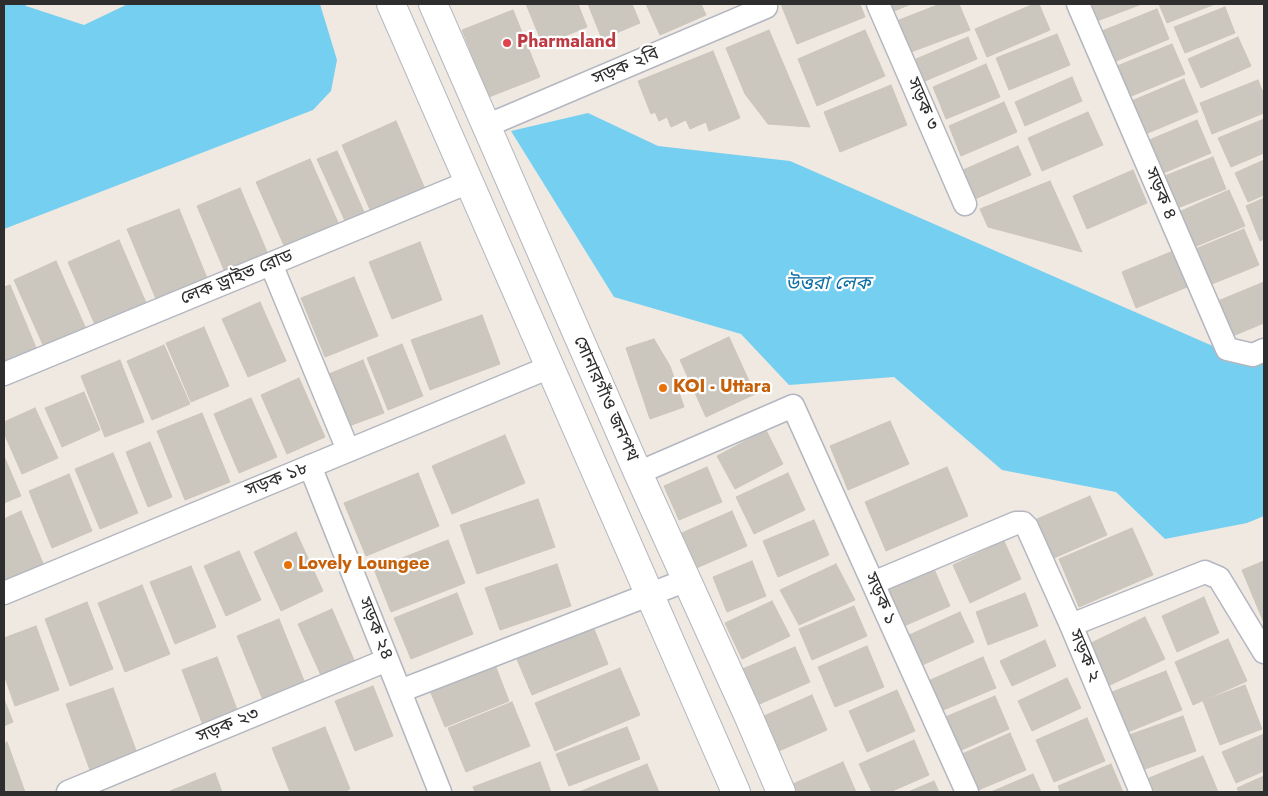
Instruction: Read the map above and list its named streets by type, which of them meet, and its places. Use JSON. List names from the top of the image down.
{
  "streets": {
    "main road": ["সোনারগাঁও জনপথ"],
    "street": [
      "সড়ক ২বি",
      "সড়ক ৩",
      "সড়ক ৪",
      "লেক ড্রাইভ রোড",
      "সড়ক ১৮",
      "সড়ক ১",
      "সড়ক ২৪",
      "সড়ক ২",
      "সড়ক ২৩"
    ]
  },
  "crossings": [
    ["সড়ক ২বি", "সোনারগাঁও জনপথ"],
    ["সোনারগাঁও জনপথ", "সড়ক ১"],
    ["সড়ক ১৮", "সড়ক ২৪"],
    ["সড়ক ১", "সড়ক ২"],
    ["সড়ক ২৪", "সড়ক ২৩"]
  ],
  "water": ["উত্তরা লেক"],
  "places": ["Pharmaland", "KOI - Uttara", "Lovely Loungee"]
}
